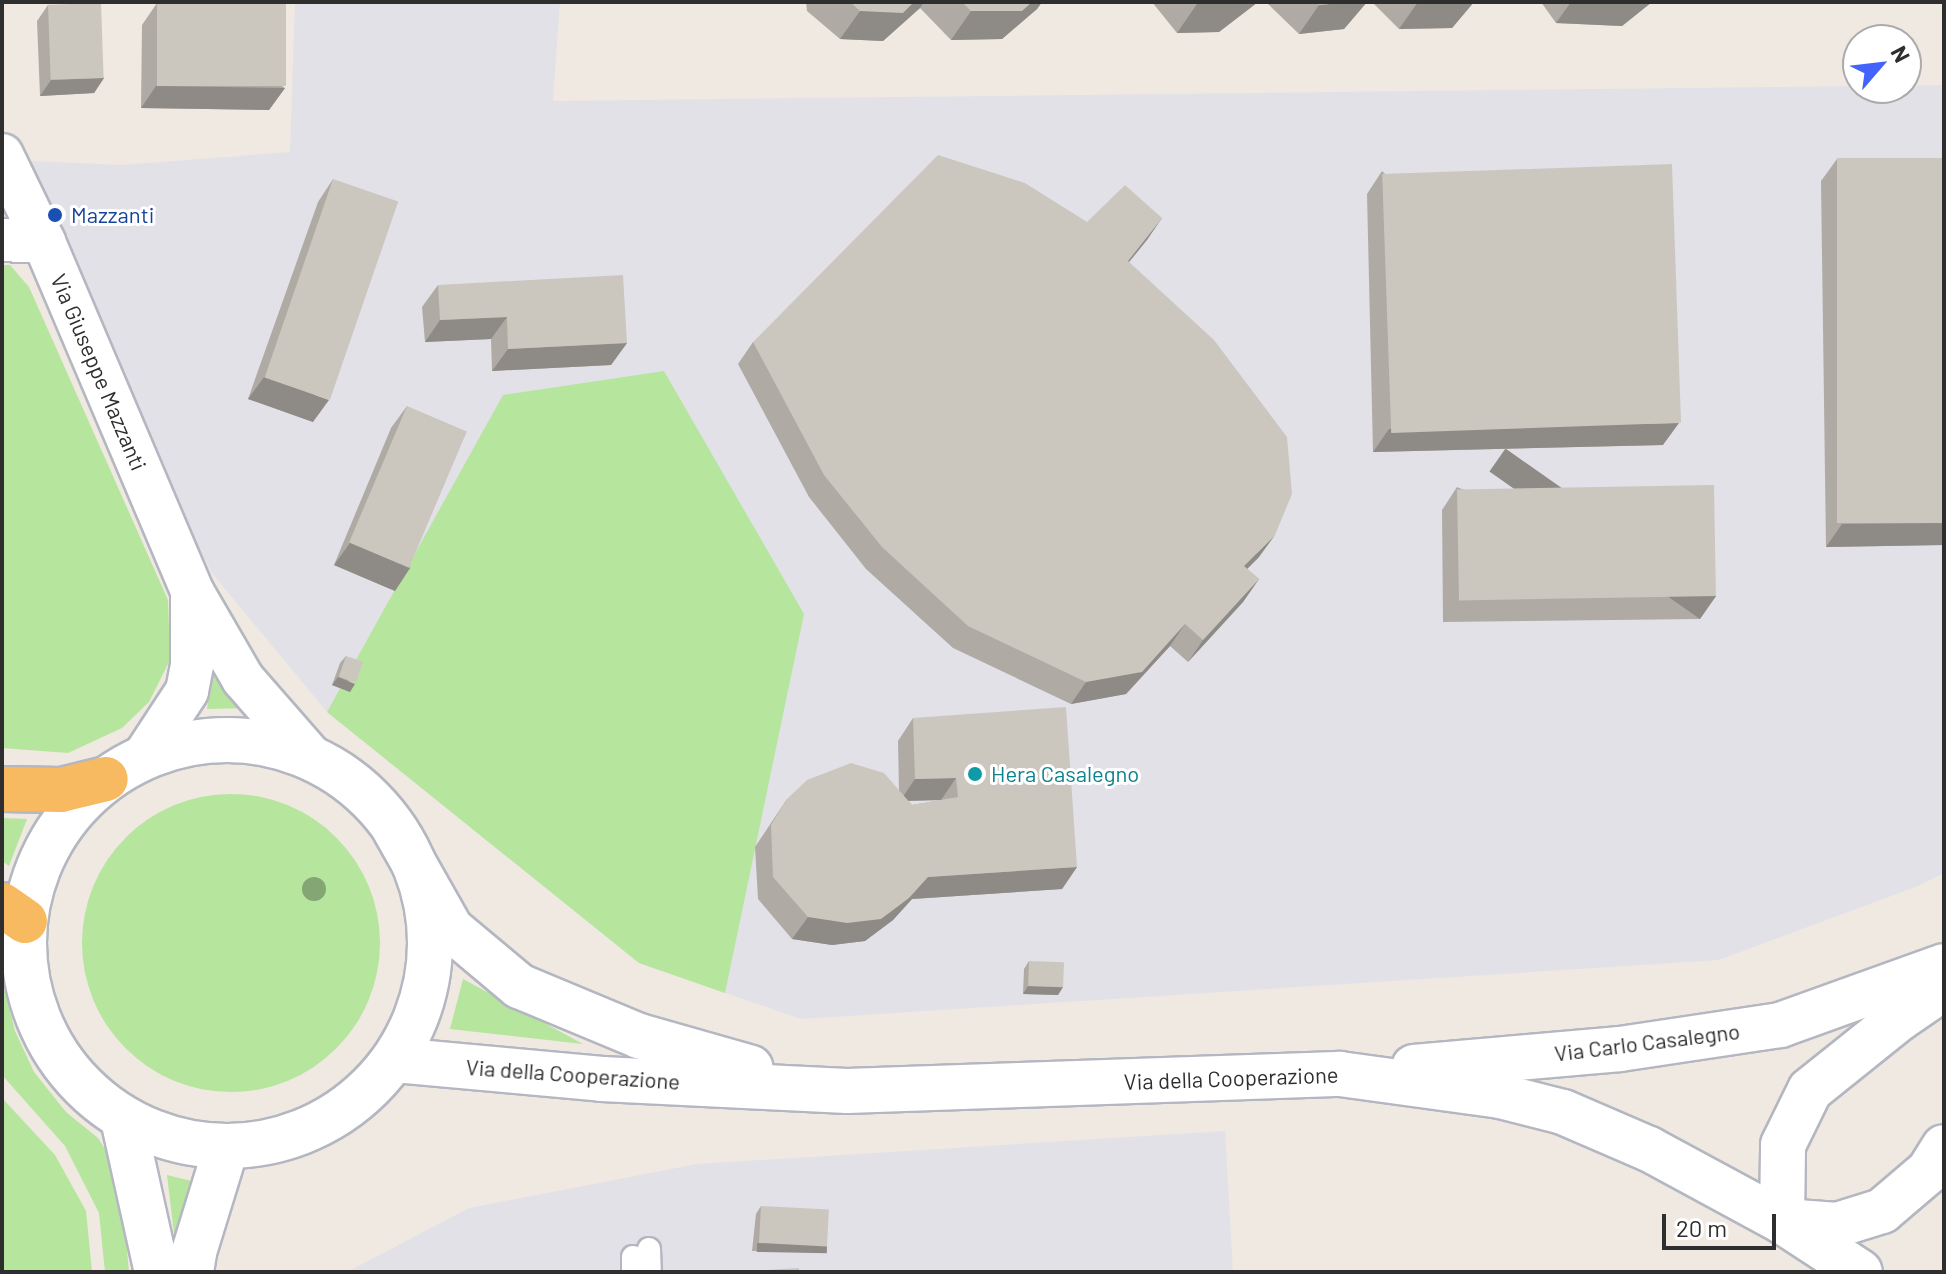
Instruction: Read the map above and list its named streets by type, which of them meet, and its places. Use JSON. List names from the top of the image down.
{
  "streets": {
    "street": ["Via Giuseppe Mazzanti", "Via Carlo Casalegno", "Via della Cooperazione"]
  },
  "crossings": [
    ["Via Carlo Casalegno", "Via della Cooperazione"]
  ],
  "places": ["Mazzanti", "Hera Casalegno"],
  "scale_bar": "20 m",
  "north": "top right"
}
